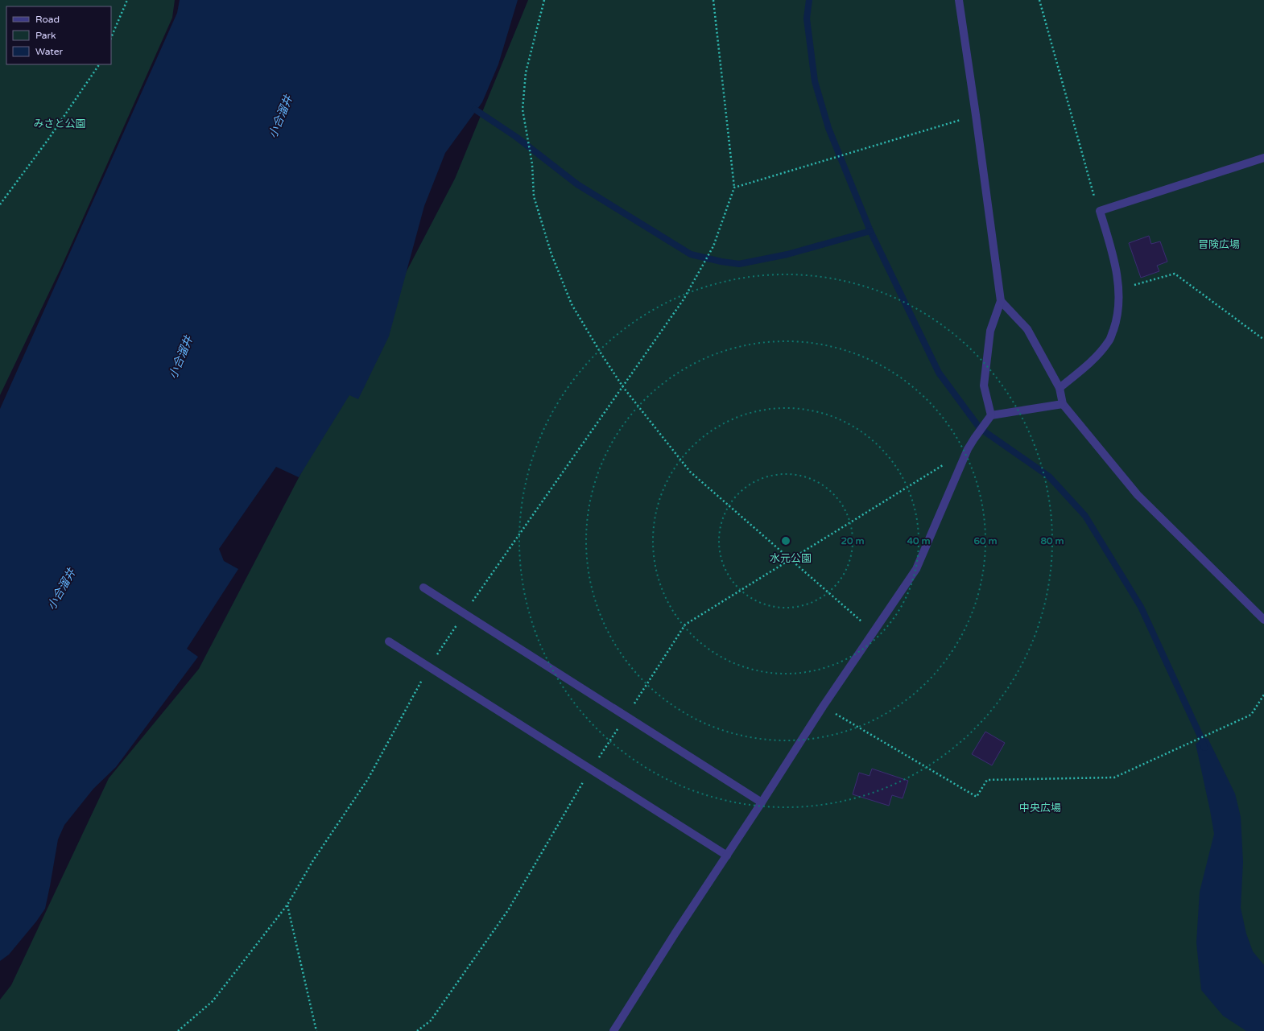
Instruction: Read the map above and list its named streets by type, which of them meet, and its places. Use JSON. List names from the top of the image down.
{
  "water": ["小合溜井"],
  "parks": [
    "みさと公園",
    "冒険広場",
    "水元公園",
    "中央広場"
  ],
  "legend": ["Road", "Park", "Water"],
  "rings": [
    "20 m",
    "40 m",
    "60 m",
    "80 m"
  ]
}
